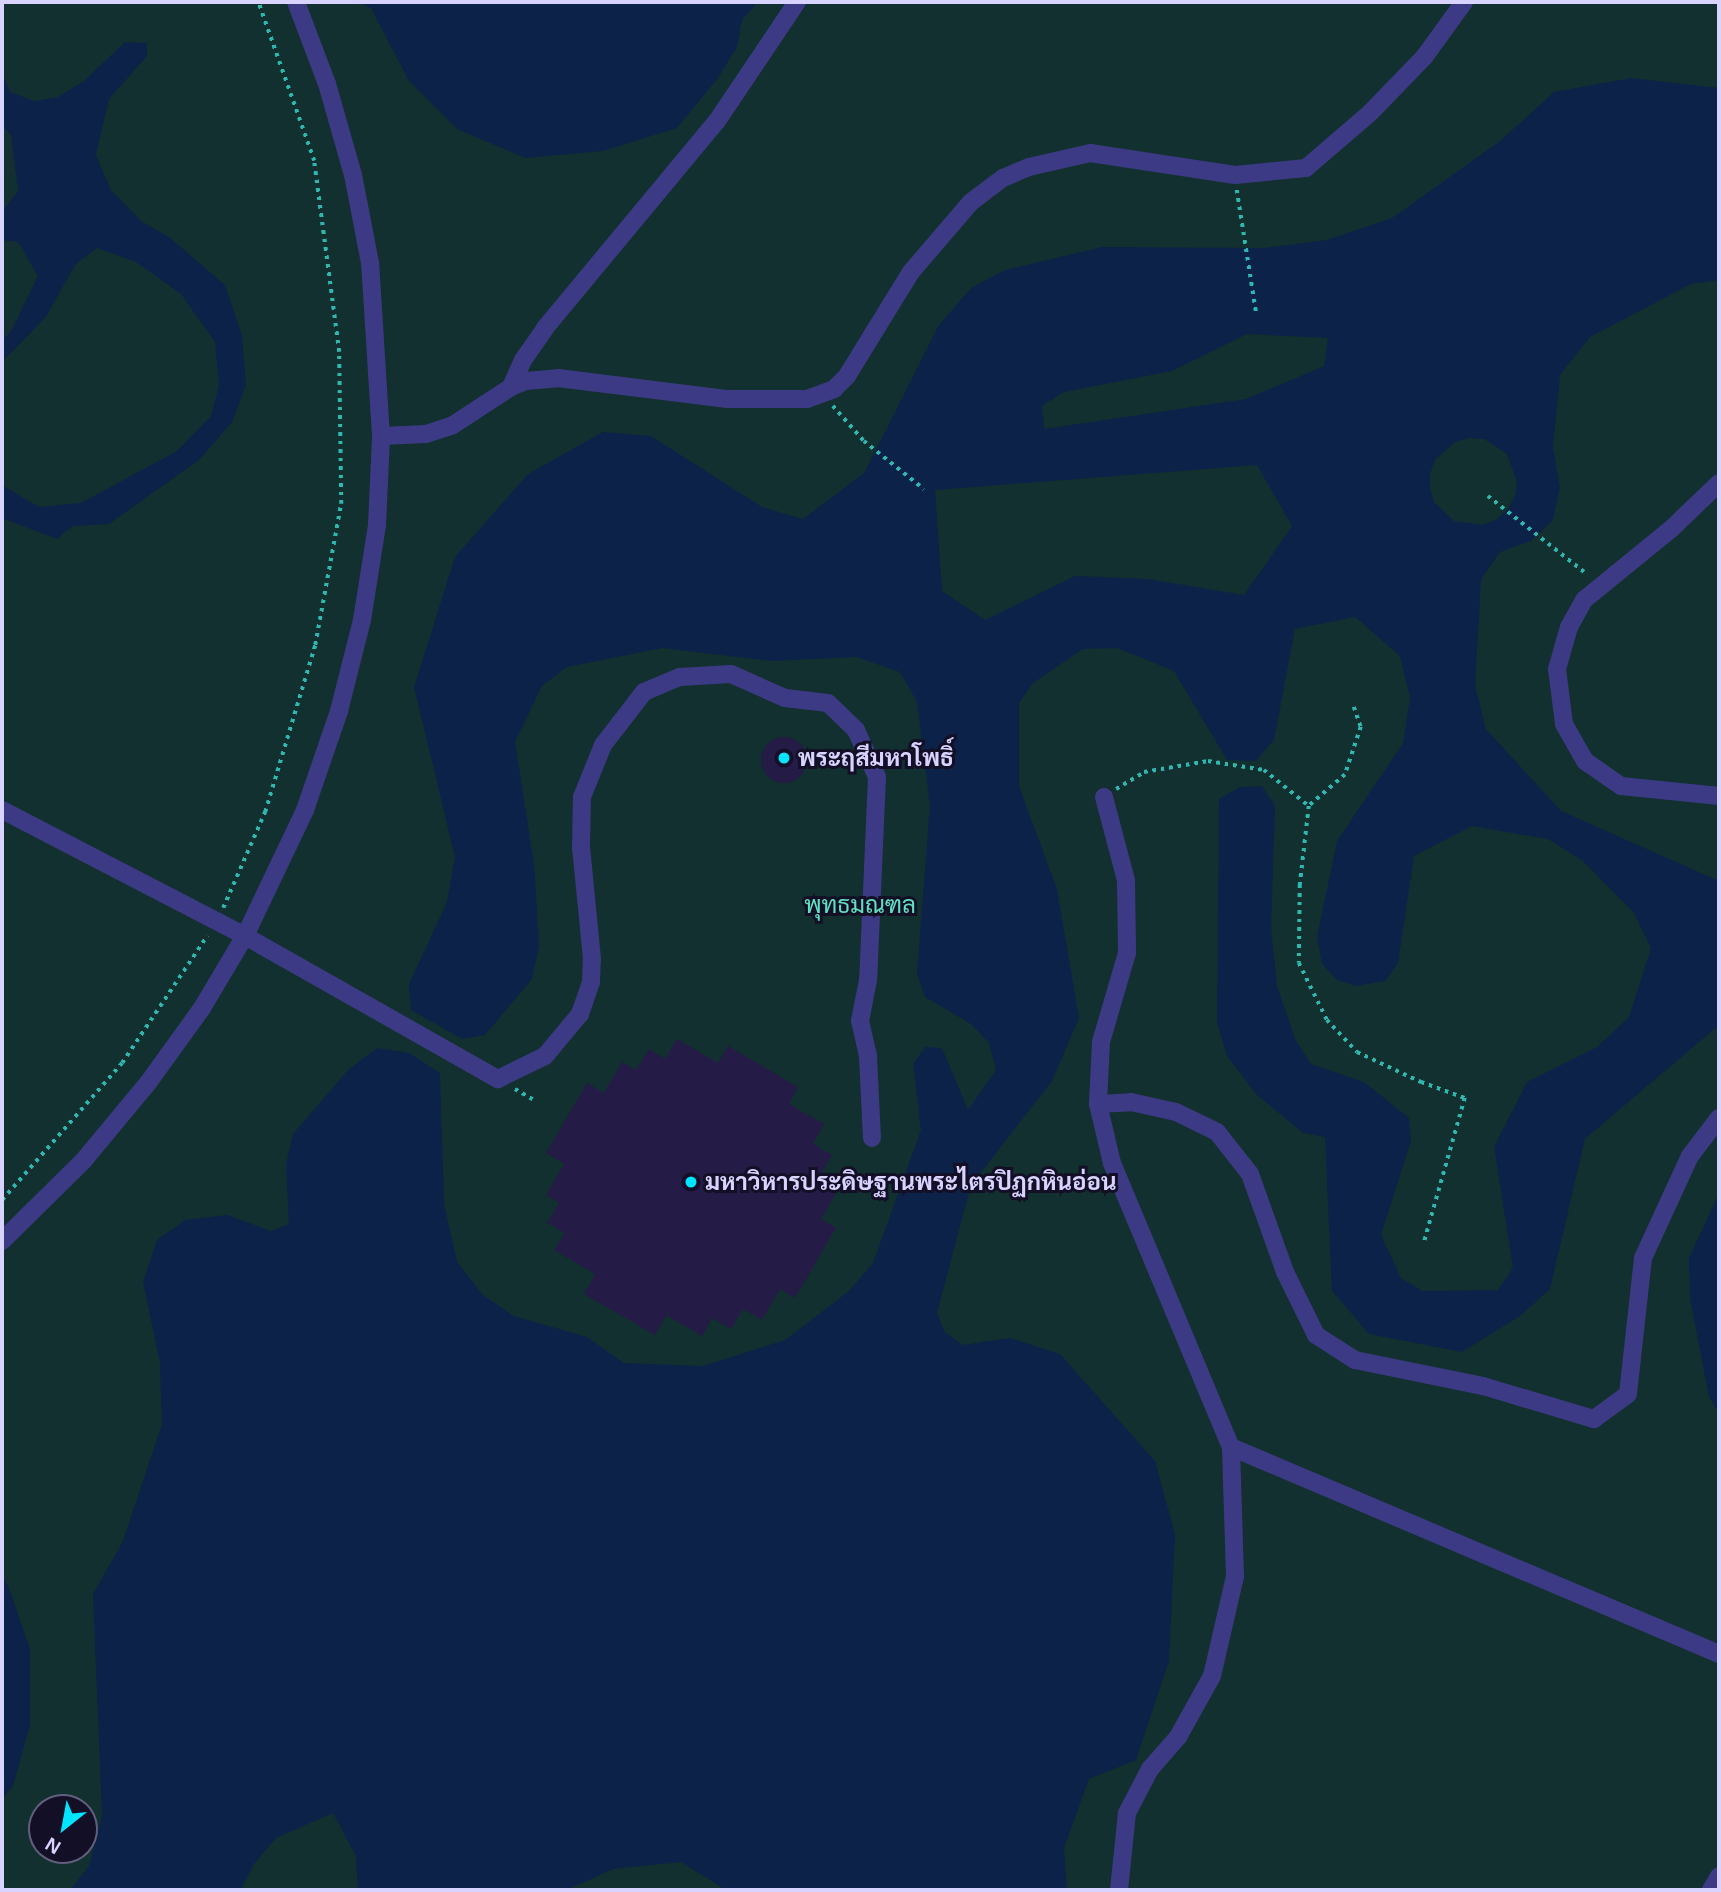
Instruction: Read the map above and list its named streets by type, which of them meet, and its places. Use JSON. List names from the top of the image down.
{
  "parks": ["พุทธมณฑล"],
  "places": ["พระฤสีมหาโพธิ์", "มหาวิหารประดิษฐานพระไตรปิฏกหินอ่อน"],
  "north": "bottom left"
}
